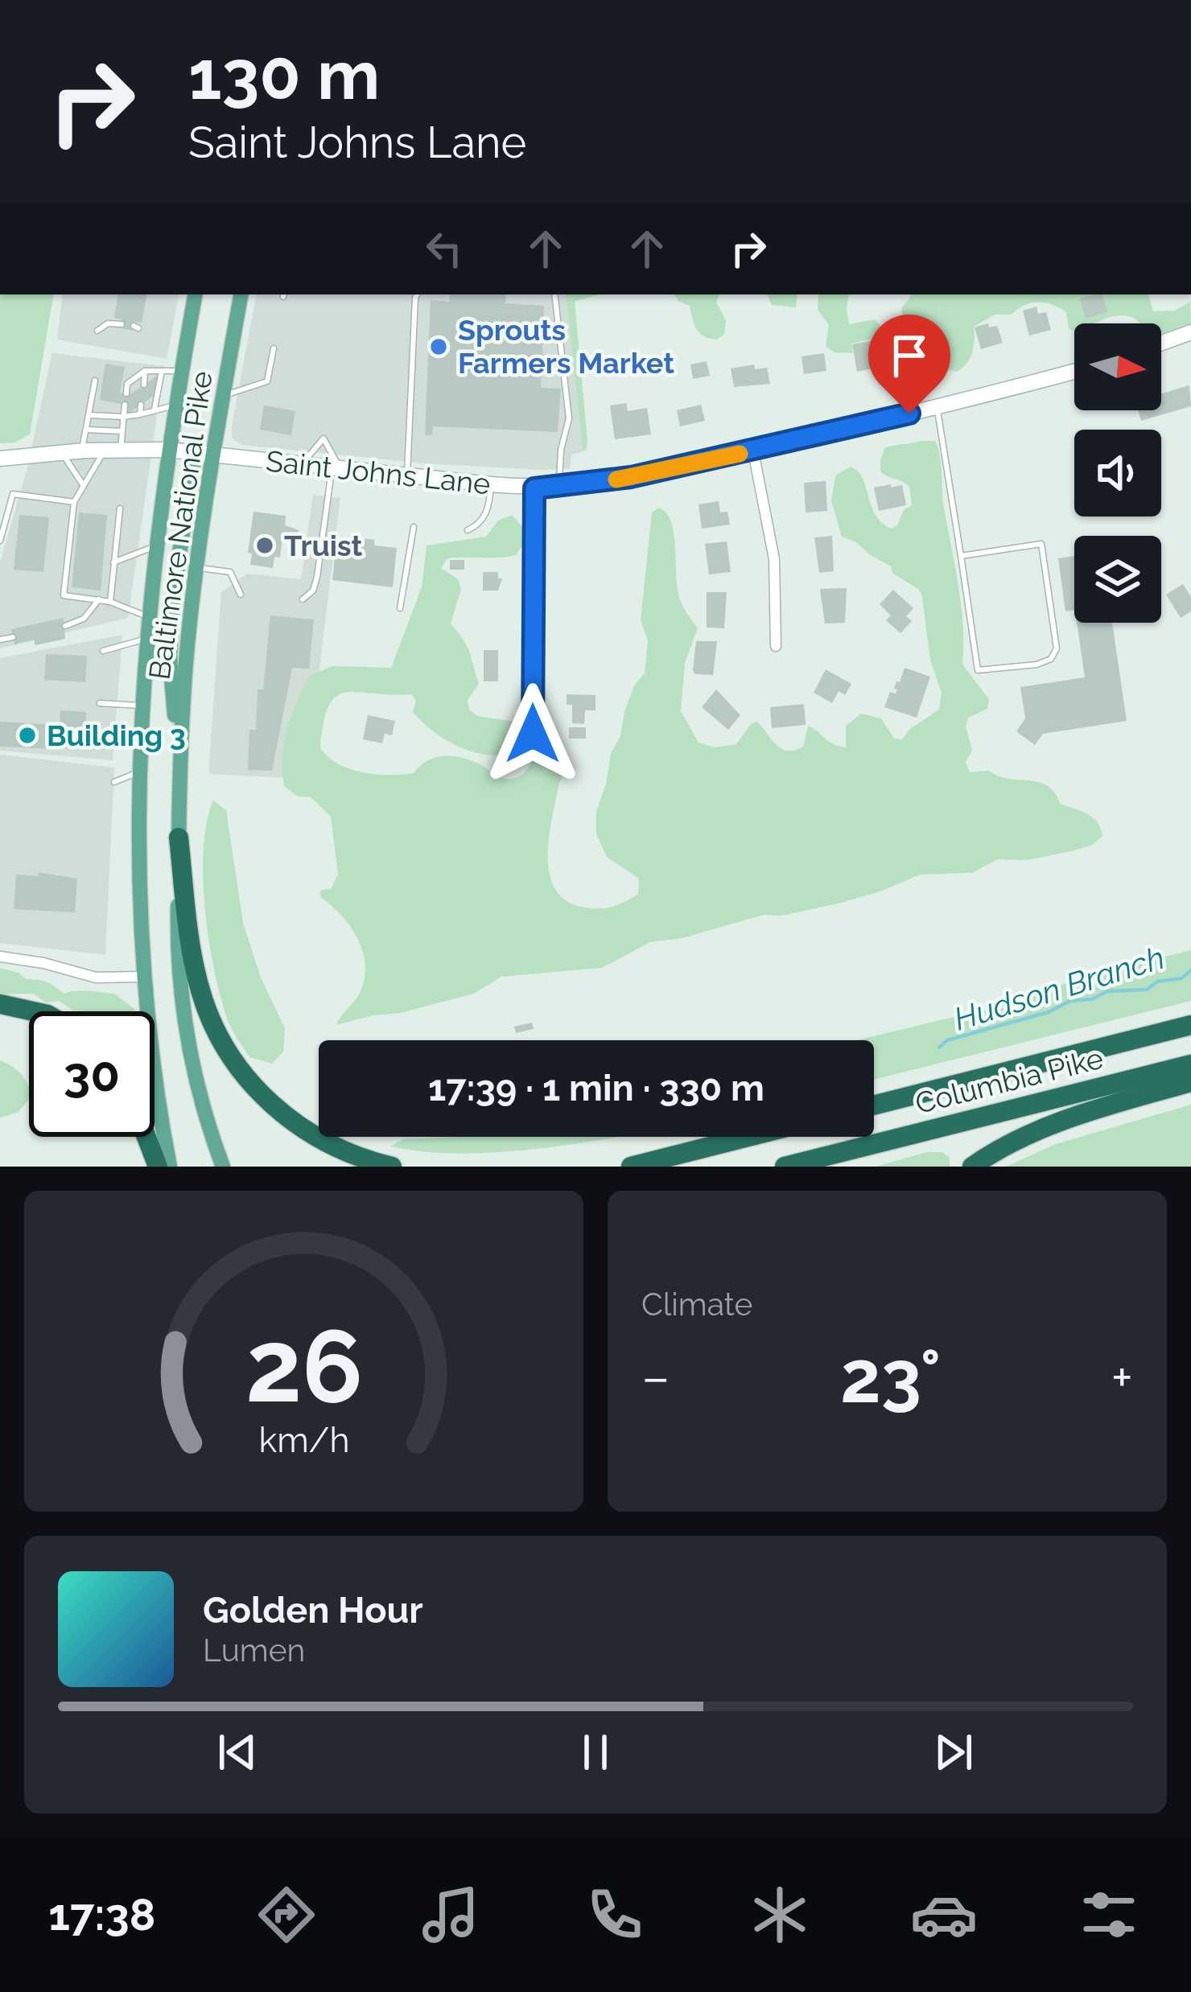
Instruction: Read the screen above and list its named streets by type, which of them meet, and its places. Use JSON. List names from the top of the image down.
{
  "streets": {
    "highway": ["Columbia Pike"],
    "main road": ["Baltimore National Pike"],
    "street": ["Saint Johns Lane"]
  },
  "crossings": [
    ["Saint Johns Lane", "Baltimore National Pike"]
  ],
  "water": ["Hudson Branch"],
  "places": ["Sprouts Farmers Market", "Truist", "Building 3"],
  "north": "right",
  "page": {
    "turn": ["130 m", "Saint Johns Lane"],
    "limit": "30",
    "trip": "17:39 · 1 min · 330 m",
    "tile": "Climate",
    "heat": ["−", "23°", "+"],
    "song": ["Golden Hour", "Lumen"],
    "tabs": "17:38",
    "gauge": ["26", "km/h"]
  }
}
